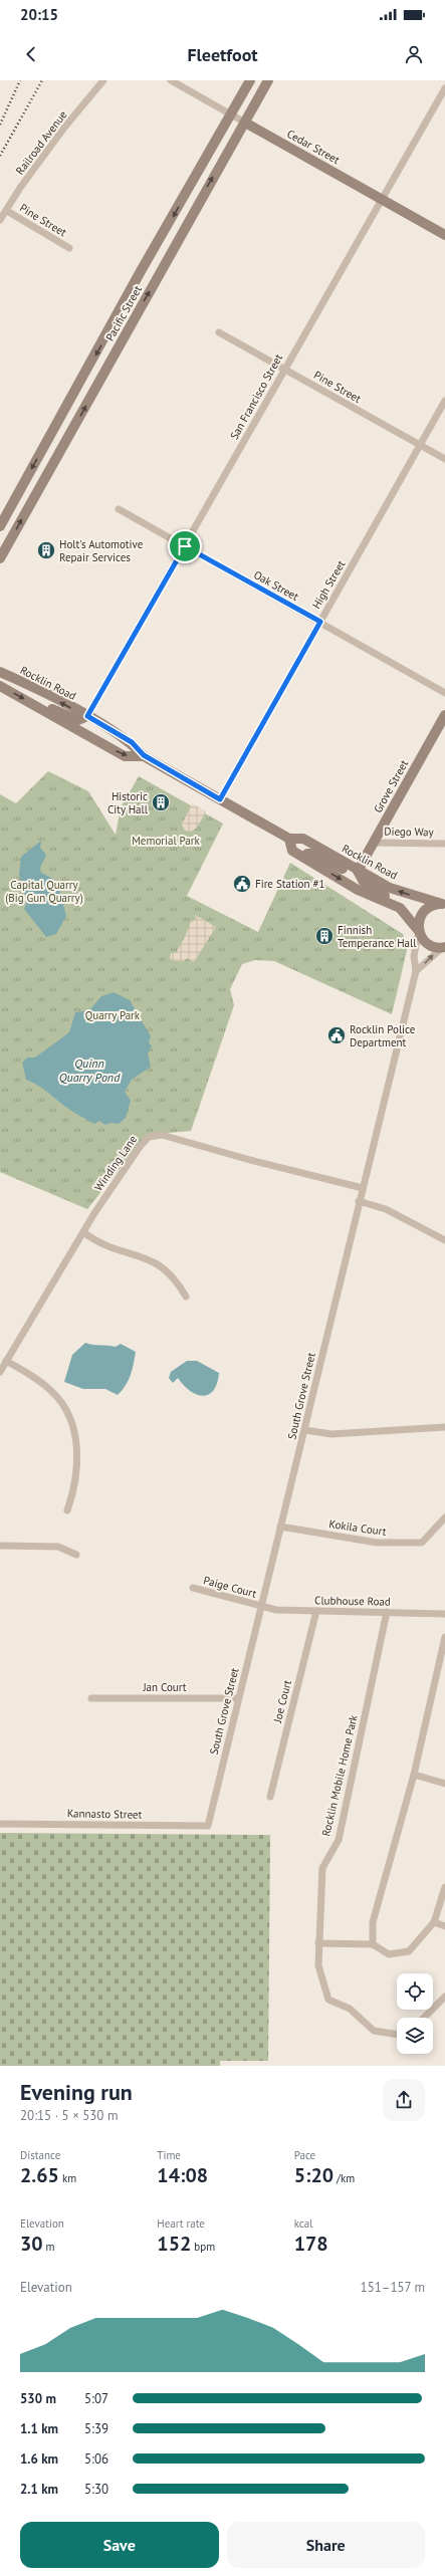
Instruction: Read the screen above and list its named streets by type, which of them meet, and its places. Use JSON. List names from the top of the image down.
{
  "streets": {
    "main road": [
      "Cedar Street",
      "Pacific Street",
      "Rocklin Road",
      "Grove Street"
    ],
    "street": [
      "Railroad Avenue",
      "Pine Street",
      "San Francisco Street",
      "High Street",
      "Oak Street",
      "Diego Way",
      "Winding Lane",
      "South Grove Street",
      "Kokila Court",
      "Paige Court",
      "Clubhouse Road",
      "Jan Court",
      "Joe Court",
      "Rocklin Mobile Home Park",
      "Kannasto Street"
    ]
  },
  "crossings": [
    ["Railroad Avenue", "Pine Street"],
    ["Cedar Street", "Pacific Street"],
    ["Cedar Street", "San Francisco Street"],
    ["Pine Street", "San Francisco Street"],
    ["Pine Street", "High Street"],
    ["San Francisco Street", "Oak Street"],
    ["San Francisco Street", "Rocklin Road"],
    ["High Street", "Oak Street"],
    ["High Street", "Rocklin Road"],
    ["Rocklin Road", "Grove Street"],
    ["Rocklin Road", "South Grove Street"],
    ["Grove Street", "Diego Way"],
    ["Winding Lane", "South Grove Street"],
    ["South Grove Street", "Kokila Court"],
    ["South Grove Street", "Paige Court"],
    ["South Grove Street", "Clubhouse Road"],
    ["South Grove Street", "Jan Court"],
    ["South Grove Street", "Kannasto Street"],
    ["Paige Court", "Clubhouse Road"],
    ["Clubhouse Road", "Joe Court"],
    ["Clubhouse Road", "Rocklin Mobile Home Park"]
  ],
  "water": ["Quinn Quarry Pond"],
  "parks": ["Memorial Park", "Capital Quarry (Big Gun Quarry)", "Quarry Park"],
  "places": {
    "building": ["Holt's Automotive Repair Services", "Historic City Hall", "Finnish Temperance Hall"],
    "public building": ["Fire Station #1", "Rocklin Police Department"]
  },
  "page": {
    "status": "20:15",
    "header": "Fleetfoot",
    "heading": ["Evening run", "20:15 · 5 × 530 m"],
    "stats": [
      ["Distance", "2.65 km"],
      ["Time", "14:08"],
      ["Pace", "5:20 /km"],
      ["Elevation", "30 m"],
      ["Heart rate", "152 bpm"],
      ["kcal", "178"]
    ],
    "chart": ["Elevation", "151–157 m"],
    "list": [
      {
        "name": "530 m",
        "note": "5:07"
      },
      {
        "name": "1.1 km",
        "note": "5:39"
      },
      {
        "name": "1.6 km",
        "note": "5:06"
      },
      {
        "name": "2.1 km",
        "note": "5:30"
      }
    ],
    "buttons": ["Save", "Share"]
  }
}
